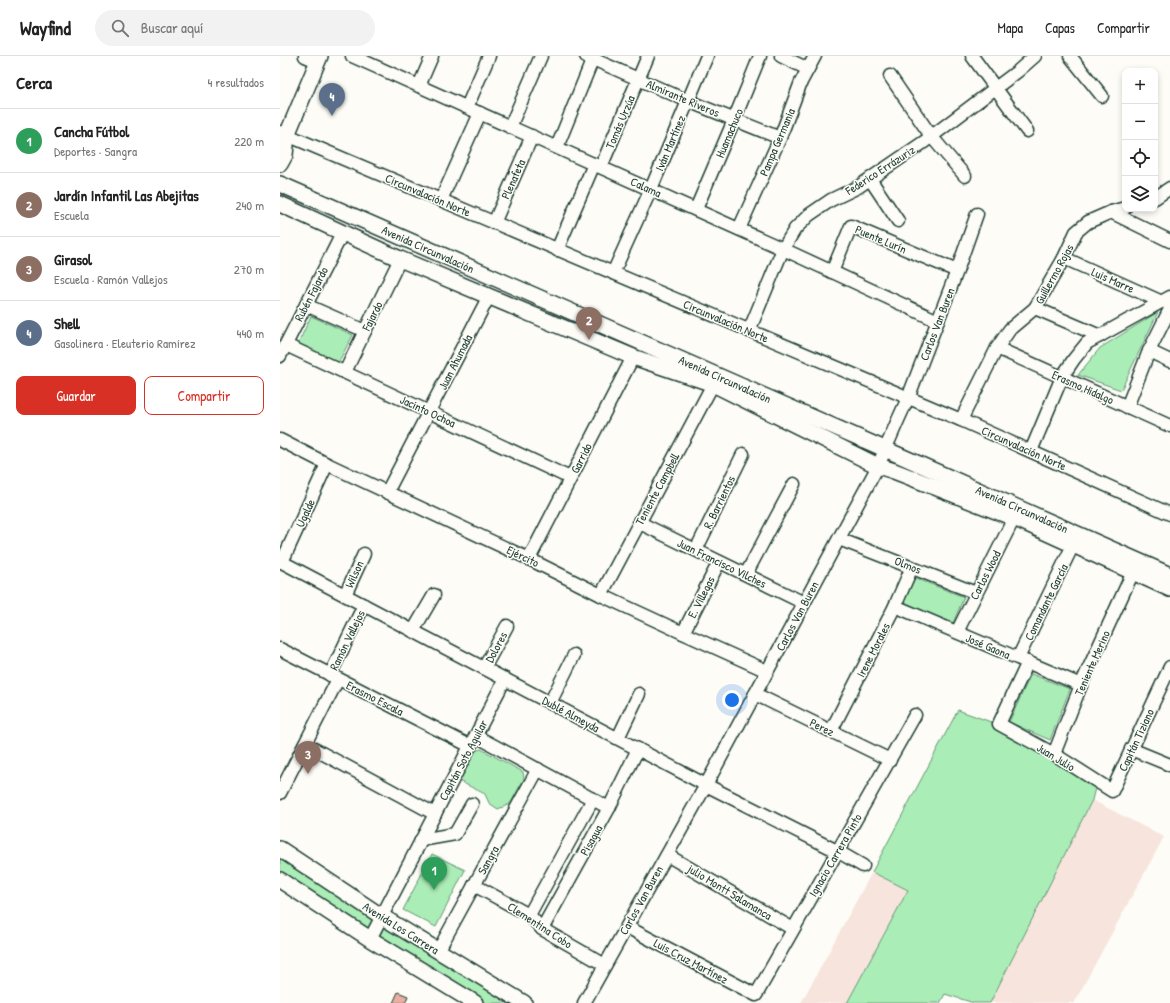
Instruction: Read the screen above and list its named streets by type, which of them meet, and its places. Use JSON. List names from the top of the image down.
{
  "streets": {
    "main road": ["Avenida Circunvalación", "Avenida Los Carrera"],
    "street": [
      "Almirante Riveros",
      "Tomás Urzúa",
      "Huamachuco",
      "Pampa Germania",
      "Iván Martínez",
      "Federico Errázuriz",
      "Plenafeta",
      "Calama",
      "Circunvalación Norte",
      "Puente Lurín",
      "Guillermo Rojas",
      "Luis Marre",
      "Rubén Fajardo",
      "Fajardo",
      "Carlos Van Buren",
      "Juan Ahumada",
      "Erasmo Hidalgo",
      "Jacinto Ochoa",
      "Garrido",
      "Teniente Campbell",
      "R. Barrientos",
      "Ugalde",
      "Ejército",
      "Juan Francisco Vilches",
      "Olmos",
      "Wilson",
      "Carlos Wood",
      "E. Villegas",
      "Comandante García",
      "Ramón Vallejos",
      "José Gaona",
      "Dolores",
      "Irene Morales",
      "Teniente Merino",
      "Erasmo Escala",
      "Dublé Almeyda",
      "Perez",
      "Capitán Tiziano",
      "Juan Julio",
      "Capitán Soto Aguilar",
      "Pisagua",
      "Ignacio Carrera Pinto",
      "Sangra",
      "julio Montt Salamanca",
      "Clementina Cobo",
      "Luis Cruz Martínez"
    ]
  },
  "crossings": [
    ["Almirante Riveros", "Tomás Urzúa"],
    ["Almirante Riveros", "Huamachuco"],
    ["Almirante Riveros", "Pampa Germania"],
    ["Almirante Riveros", "Iván Martínez"],
    ["Tomás Urzúa", "Calama"],
    ["Tomás Urzúa", "Circunvalación Norte"],
    ["Huamachuco", "Calama"],
    ["Pampa Germania", "Calama"],
    ["Iván Martínez", "Calama"],
    ["Iván Martínez", "Circunvalación Norte"],
    ["Federico Errázuriz", "Calama"],
    ["Federico Errázuriz", "Circunvalación Norte"],
    ["Plenafeta", "Calama"],
    ["Plenafeta", "Circunvalación Norte"],
    ["Calama", "Puente Lurín"],
    ["Calama", "Carlos Van Buren"],
    ["Circunvalación Norte", "Guillermo Rojas"],
    ["Circunvalación Norte", "Carlos Van Buren"],
    ["Puente Lurín", "Carlos Van Buren"],
    ["Avenida Circunvalación", "Rubén Fajardo"],
    ["Avenida Circunvalación", "Fajardo"],
    ["Avenida Circunvalación", "Carlos Van Buren"],
    ["Avenida Circunvalación", "Juan Ahumada"],
    ["Avenida Circunvalación", "Garrido"],
    ["Avenida Circunvalación", "Teniente Campbell"],
    ["Avenida Circunvalación", "Carlos Wood"],
    ["Avenida Circunvalación", "Comandante García"],
    ["Avenida Circunvalación", "Teniente Merino"],
    ["Guillermo Rojas", "Luis Marre"],
    ["Guillermo Rojas", "Erasmo Hidalgo"],
    ["Rubén Fajardo", "Jacinto Ochoa"],
    ["Fajardo", "Jacinto Ochoa"],
    ["Carlos Van Buren", "Ejército"],
    ["Carlos Van Buren", "Juan Francisco Vilches"],
    ["Carlos Van Buren", "Olmos"],
    ["Carlos Van Buren", "Dublé Almeyda"],
    ["Carlos Van Buren", "Perez"],
    ["Carlos Van Buren", "julio Montt Salamanca"],
    ["Carlos Van Buren", "Clementina Cobo"],
    ["Carlos Van Buren", "Luis Cruz Martínez"],
    ["Juan Ahumada", "Jacinto Ochoa"],
    ["Juan Ahumada", "Ejército"],
    ["Jacinto Ochoa", "Garrido"],
    ["Garrido", "Ejército"],
    ["Teniente Campbell", "Ejército"],
    ["Teniente Campbell", "Juan Francisco Vilches"],
    ["R. Barrientos", "Juan Francisco Vilches"],
    ["Ugalde", "Ejército"],
    ["Ugalde", "Dublé Almeyda"],
    ["Ejército", "E. Villegas"],
    ["Juan Francisco Vilches", "E. Villegas"],
    ["Olmos", "Carlos Wood"],
    ["Olmos", "Irene Morales"],
    ["Wilson", "Dublé Almeyda"],
    ["Carlos Wood", "José Gaona"],
    ["Comandante García", "José Gaona"],
    ["Comandante García", "Juan Julio"],
    ["Ramón Vallejos", "Erasmo Escala"],
    ["Ramón Vallejos", "Dublé Almeyda"],
    ["José Gaona", "Irene Morales"],
    ["José Gaona", "Teniente Merino"],
    ["Dolores", "Dublé Almeyda"],
    ["Irene Morales", "Perez"],
    ["Teniente Merino", "Juan Julio"],
    ["Erasmo Escala", "Capitán Soto Aguilar"],
    ["Erasmo Escala", "Pisagua"],
    ["Erasmo Escala", "Sangra"],
    ["Dublé Almeyda", "Capitán Soto Aguilar"],
    ["Dublé Almeyda", "Pisagua"],
    ["Dublé Almeyda", "Ignacio Carrera Pinto"],
    ["Perez", "Ignacio Carrera Pinto"],
    ["Capitán Tiziano", "Juan Julio"],
    ["Capitán Soto Aguilar", "Avenida Los Carrera"],
    ["Pisagua", "Clementina Cobo"],
    ["Ignacio Carrera Pinto", "julio Montt Salamanca"],
    ["Ignacio Carrera Pinto", "Luis Cruz Martínez"],
    ["Sangra", "Clementina Cobo"],
    ["Sangra", "Avenida Los Carrera"]
  ],
  "page": {
    "header": "Wayfind",
    "search": "Buscar aquí",
    "nav": ["Mapa", "Capas", "Compartir"],
    "heading": ["Cerca", "4 resultados"],
    "map_buttons": ["+", "−"],
    "pins": [
      "4",
      "2",
      "3",
      "1"
    ],
    "list": [
      {
        "mark": "1",
        "name": "Cancha Fútbol",
        "note": "Deportes · Sangra",
        "value": "220 m"
      },
      {
        "mark": "2",
        "name": "Jardín Infantil Las Abejitas",
        "note": "Escuela",
        "value": "240 m"
      },
      {
        "mark": "3",
        "name": "Girasol",
        "note": "Escuela · Ramón Vallejos",
        "value": "270 m"
      },
      {
        "mark": "4",
        "name": "Shell",
        "note": "Gasolinera · Eleuterio Ramírez",
        "value": "440 m"
      }
    ],
    "buttons": ["Guardar", "Compartir"]
  }
}
